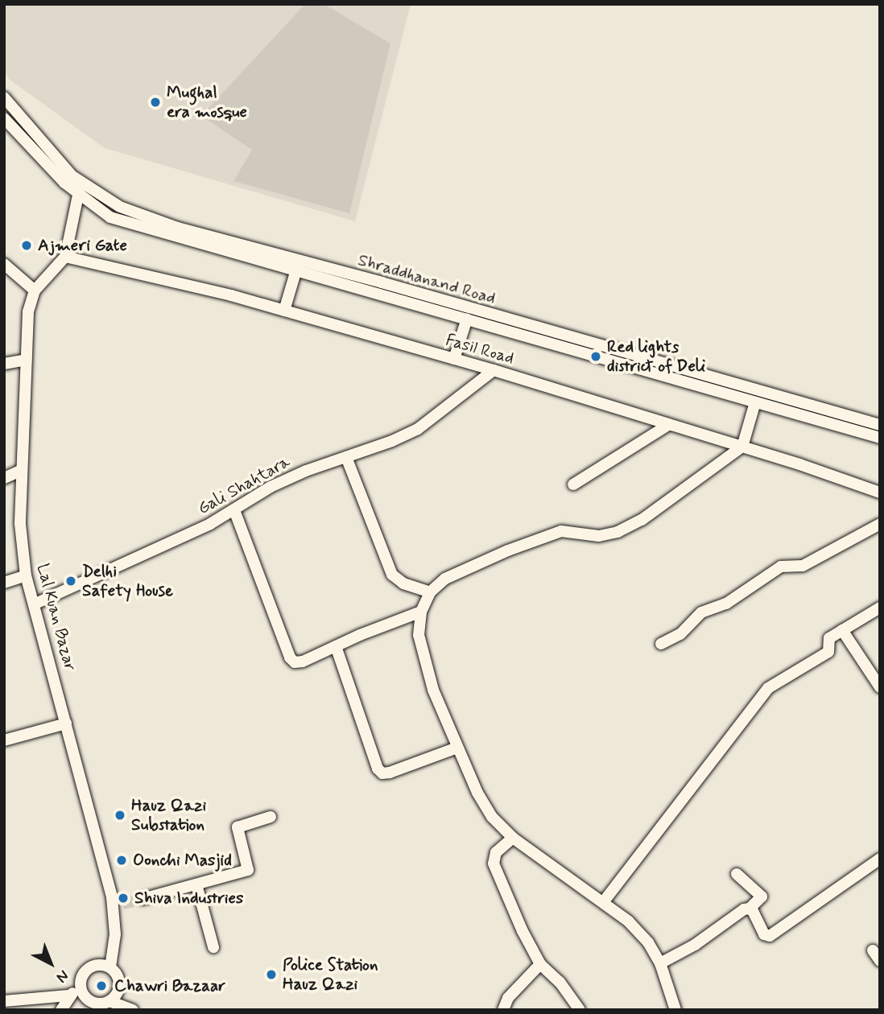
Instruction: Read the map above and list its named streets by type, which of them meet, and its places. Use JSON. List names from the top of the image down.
{
  "streets": {
    "street": [
      "Shraddhanand Road",
      "Fasil Road",
      "Gali Shahtara",
      "Lal Kuan Bazar"
    ]
  },
  "crossings": [
    ["Fasil Road", "Gali Shahtara"],
    ["Fasil Road", "Lal Kuan Bazar"],
    ["Gali Shahtara", "Lal Kuan Bazar"]
  ],
  "places": [
    "Mughal era mosque",
    "Ajmeri Gate",
    "Red lights district of Deli",
    "Delhi Safety House",
    "Hauz Qazi Substation",
    "Oonchi Masjid",
    "Shiva Industries",
    "Police Station Hauz Qazi",
    "Chawri Bazaar"
  ],
  "north": "bottom right"
}
